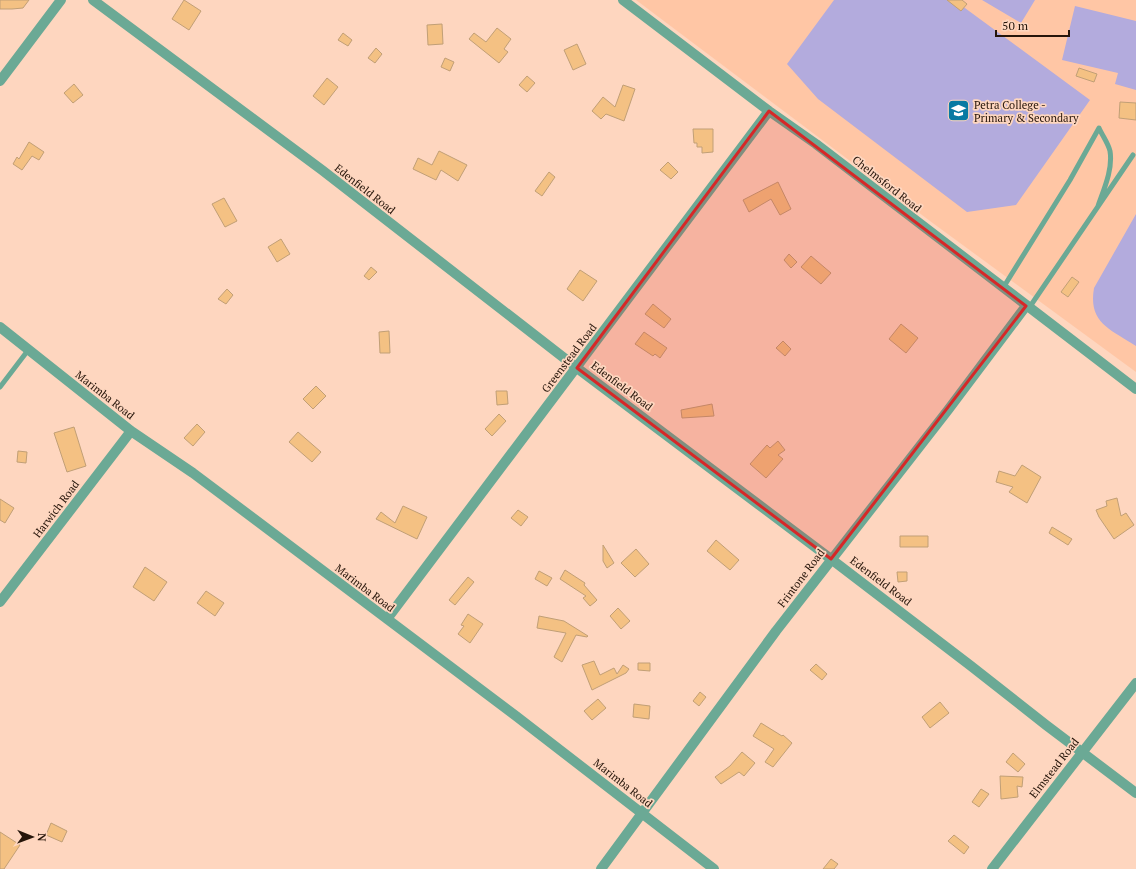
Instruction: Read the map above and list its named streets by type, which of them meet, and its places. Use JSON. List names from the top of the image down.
{
  "streets": {
    "street": [
      "Chelmsford Road",
      "Edenfield Road",
      "Greenstead Road",
      "Marimba Road",
      "Harwich Road",
      "Frintone Road",
      "Elmstead Road"
    ]
  },
  "crossings": [
    ["Chelmsford Road", "Greenstead Road"],
    ["Chelmsford Road", "Frintone Road"],
    ["Edenfield Road", "Greenstead Road"],
    ["Edenfield Road", "Frintone Road"],
    ["Edenfield Road", "Elmstead Road"],
    ["Greenstead Road", "Marimba Road"],
    ["Marimba Road", "Harwich Road"],
    ["Marimba Road", "Frintone Road"]
  ],
  "places": {
    "school or university": ["Petra College - Primary & Secondary"]
  },
  "scale_bar": "50 m",
  "north": "right"
}
